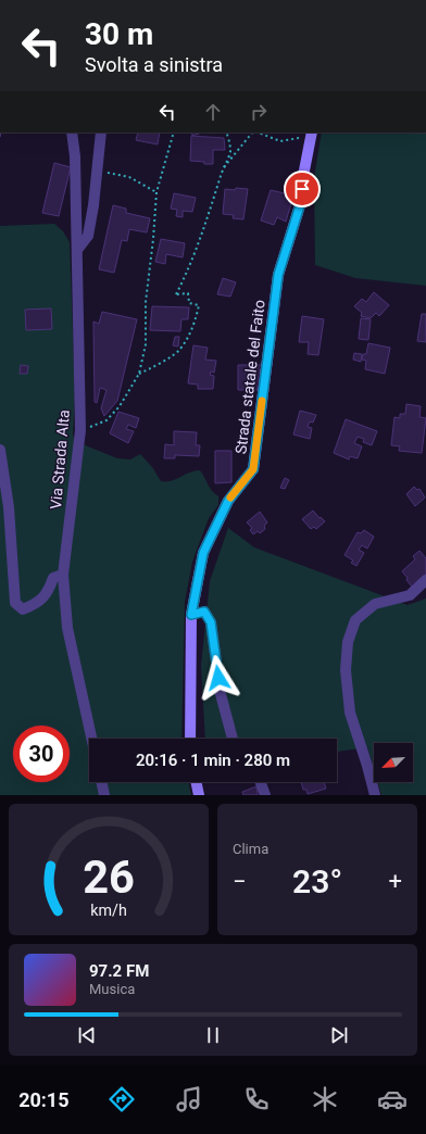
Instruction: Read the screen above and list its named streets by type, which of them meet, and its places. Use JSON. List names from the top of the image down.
{
  "streets": {
    "street": ["Strada statale del Faito", "Via Strada Alta"]
  },
  "north": "bottom left",
  "page": {
    "turn": ["30 m", "Svolta a sinistra"],
    "limit": "30",
    "trip": "20:16 · 1 min · 280 m",
    "tile": "Clima",
    "heat": ["−", "23°", "+"],
    "song": ["97.2 FM", "Musica"],
    "tabs": "20:15",
    "gauge": ["26", "km/h"]
  }
}
